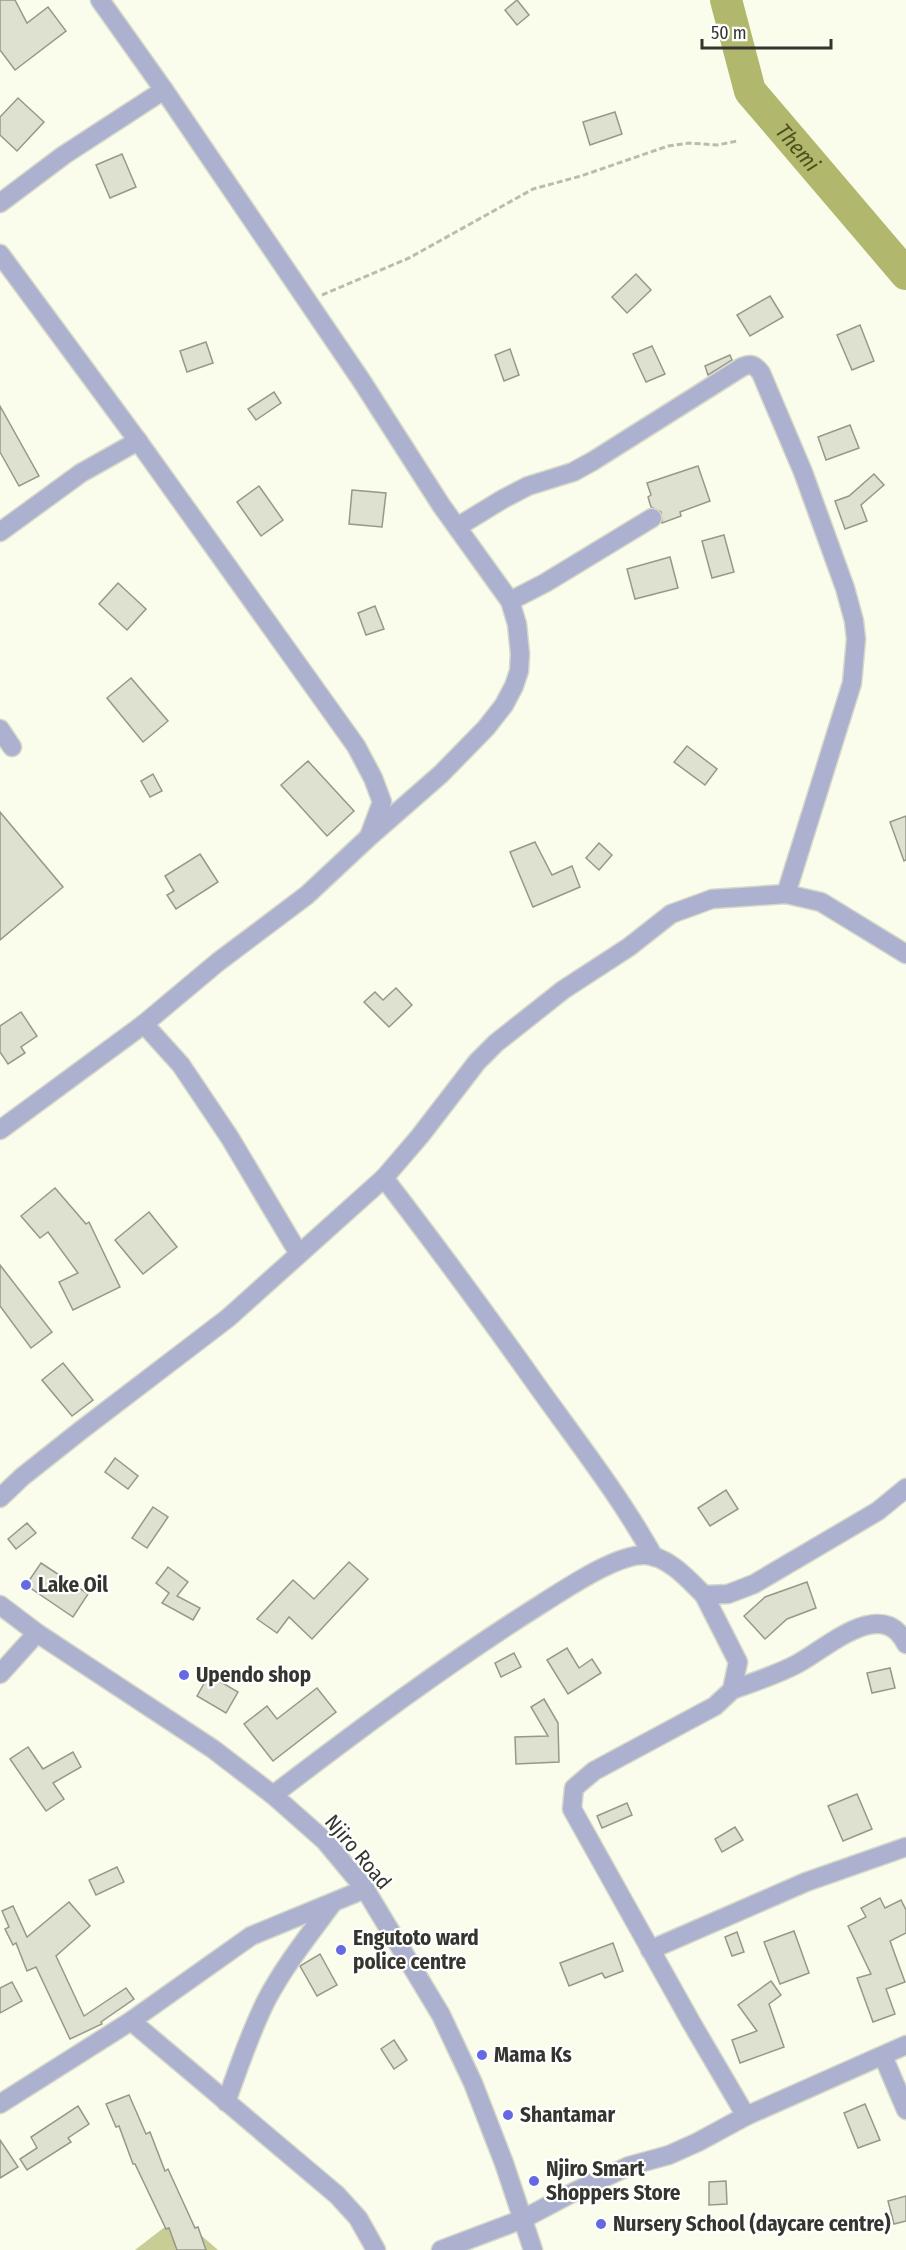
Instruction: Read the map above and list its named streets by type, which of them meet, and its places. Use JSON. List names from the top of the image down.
{
  "streets": {
    "street": ["Njiro Road"]
  },
  "water": ["Themi"],
  "places": [
    "Lake Oil",
    "Upendo shop",
    "Engutoto ward police centre",
    "Mama Ks",
    "Shantamar",
    "Njiro Smart Shoppers Store",
    "Nursery School (daycare centre)"
  ],
  "scale_bar": "50 m"
}
